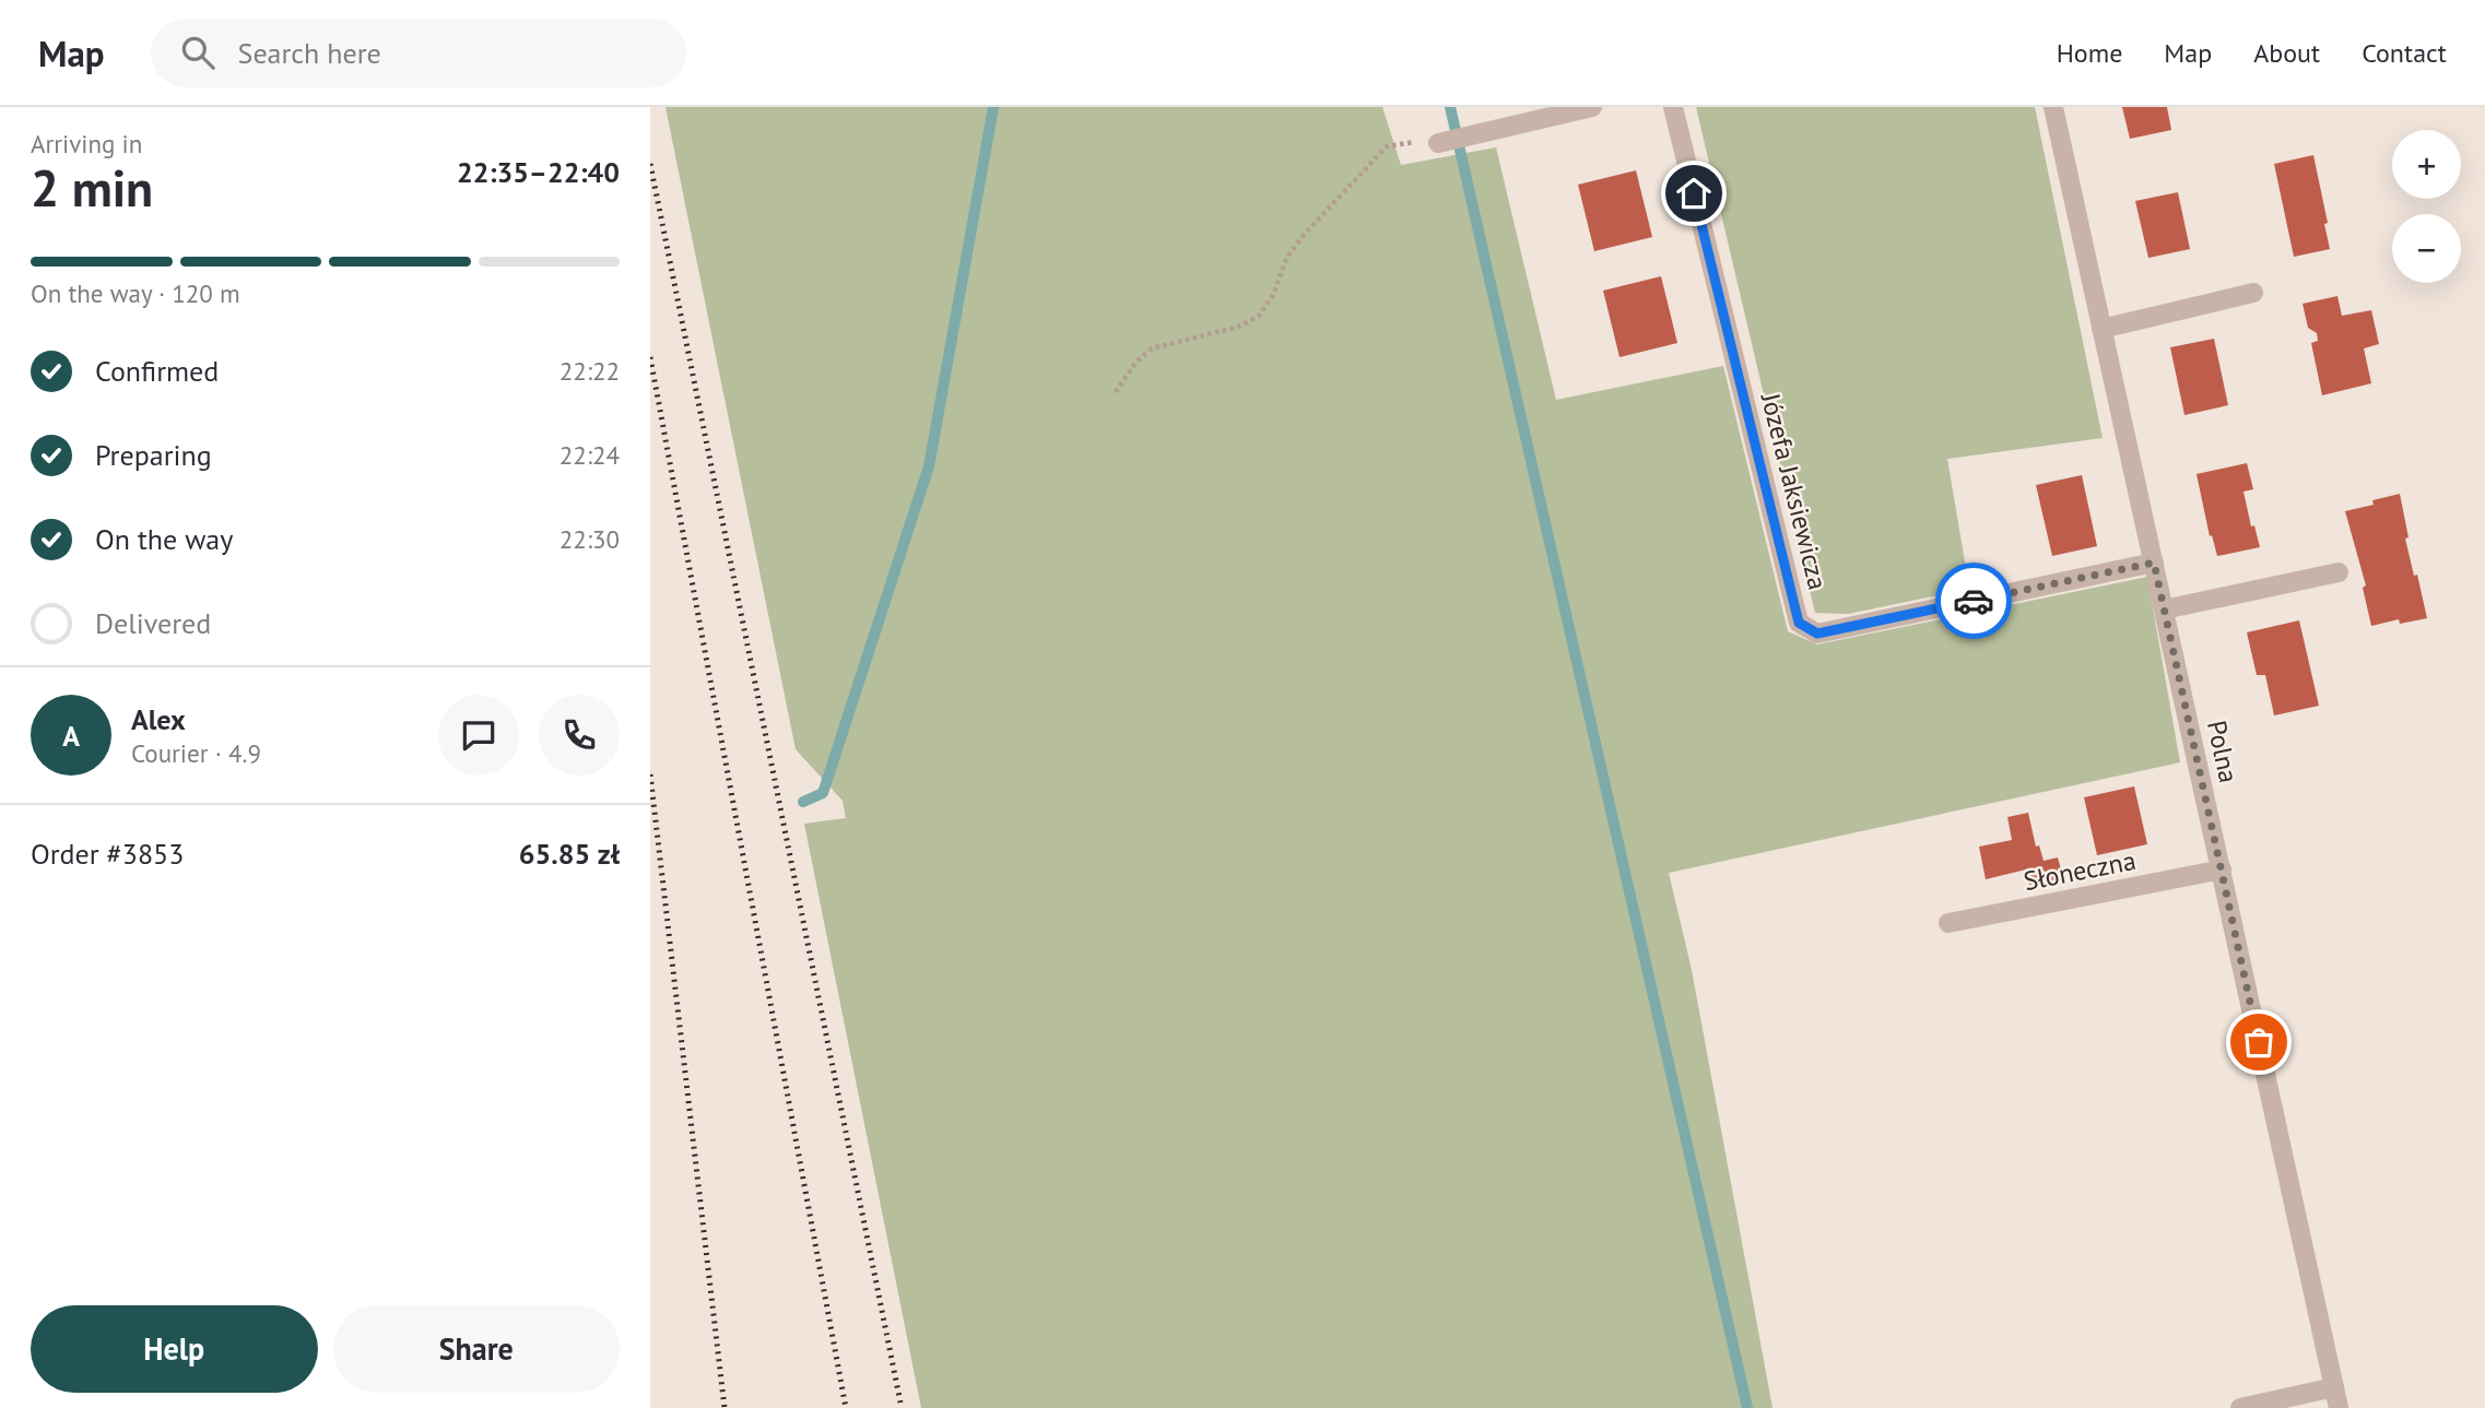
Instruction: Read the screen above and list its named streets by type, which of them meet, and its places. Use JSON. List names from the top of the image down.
{
  "streets": {
    "street": ["Józefa Jaksiewicza", "Polna", "Słoneczna"]
  },
  "crossings": [
    ["Józefa Jaksiewicza", "Polna"],
    ["Polna", "Słoneczna"]
  ],
  "page": {
    "header": "Map",
    "search": "Search here",
    "nav": [
      "Home",
      "Map",
      "About",
      "Contact"
    ],
    "heading": ["2 min", "Arriving in", "22:35–22:40"],
    "panel": [
      "Alex",
      "Courier · 4.9",
      "Order #3853",
      "65.85 zł"
    ],
    "map_buttons": ["+", "−"],
    "bar": "On the way · 120 m",
    "list": [
      ["Confirmed", "22:22"],
      ["Preparing", "22:24"],
      ["On the way", "22:30"],
      "Delivered"
    ],
    "round": "A",
    "buttons": ["Help", "Share"]
  }
}
